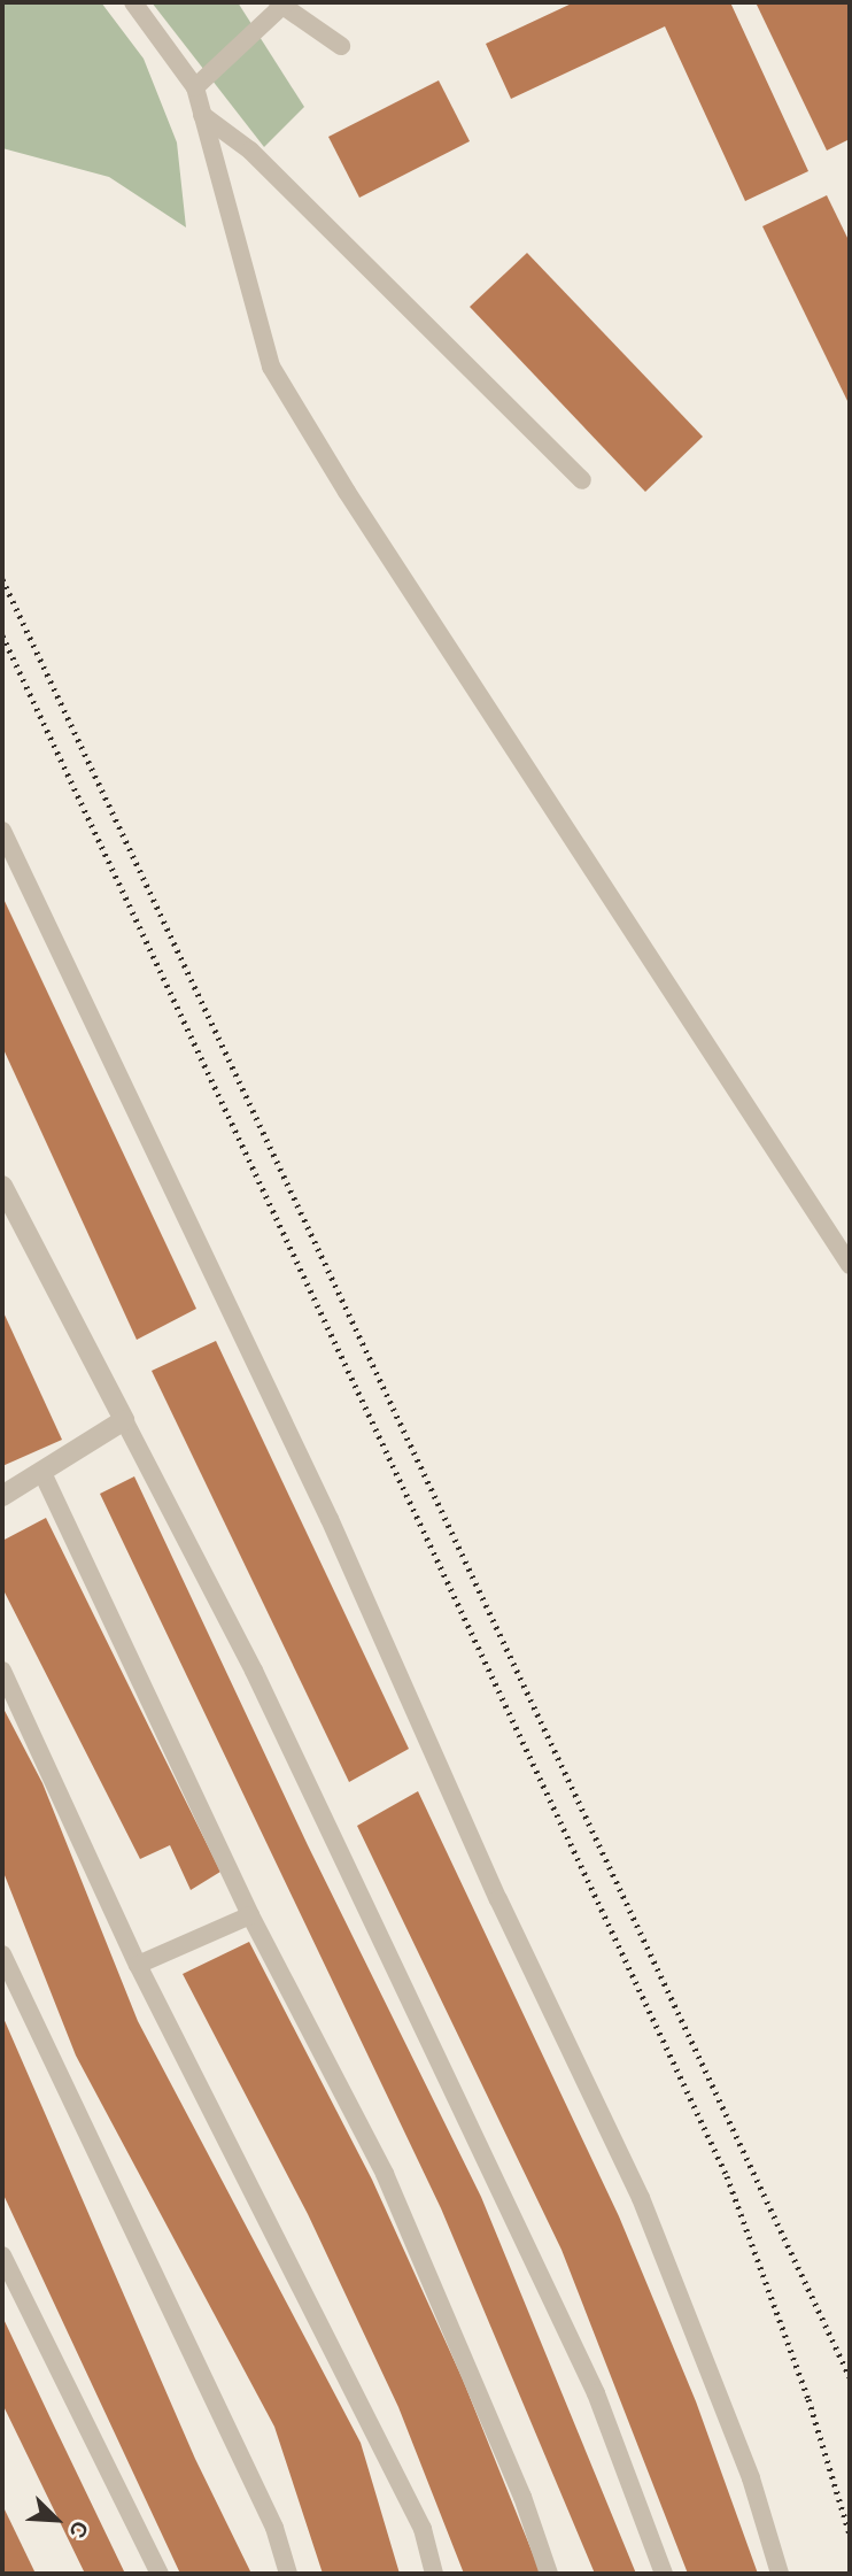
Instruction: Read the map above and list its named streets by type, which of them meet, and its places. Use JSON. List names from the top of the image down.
{
  "north": "bottom right"
}
